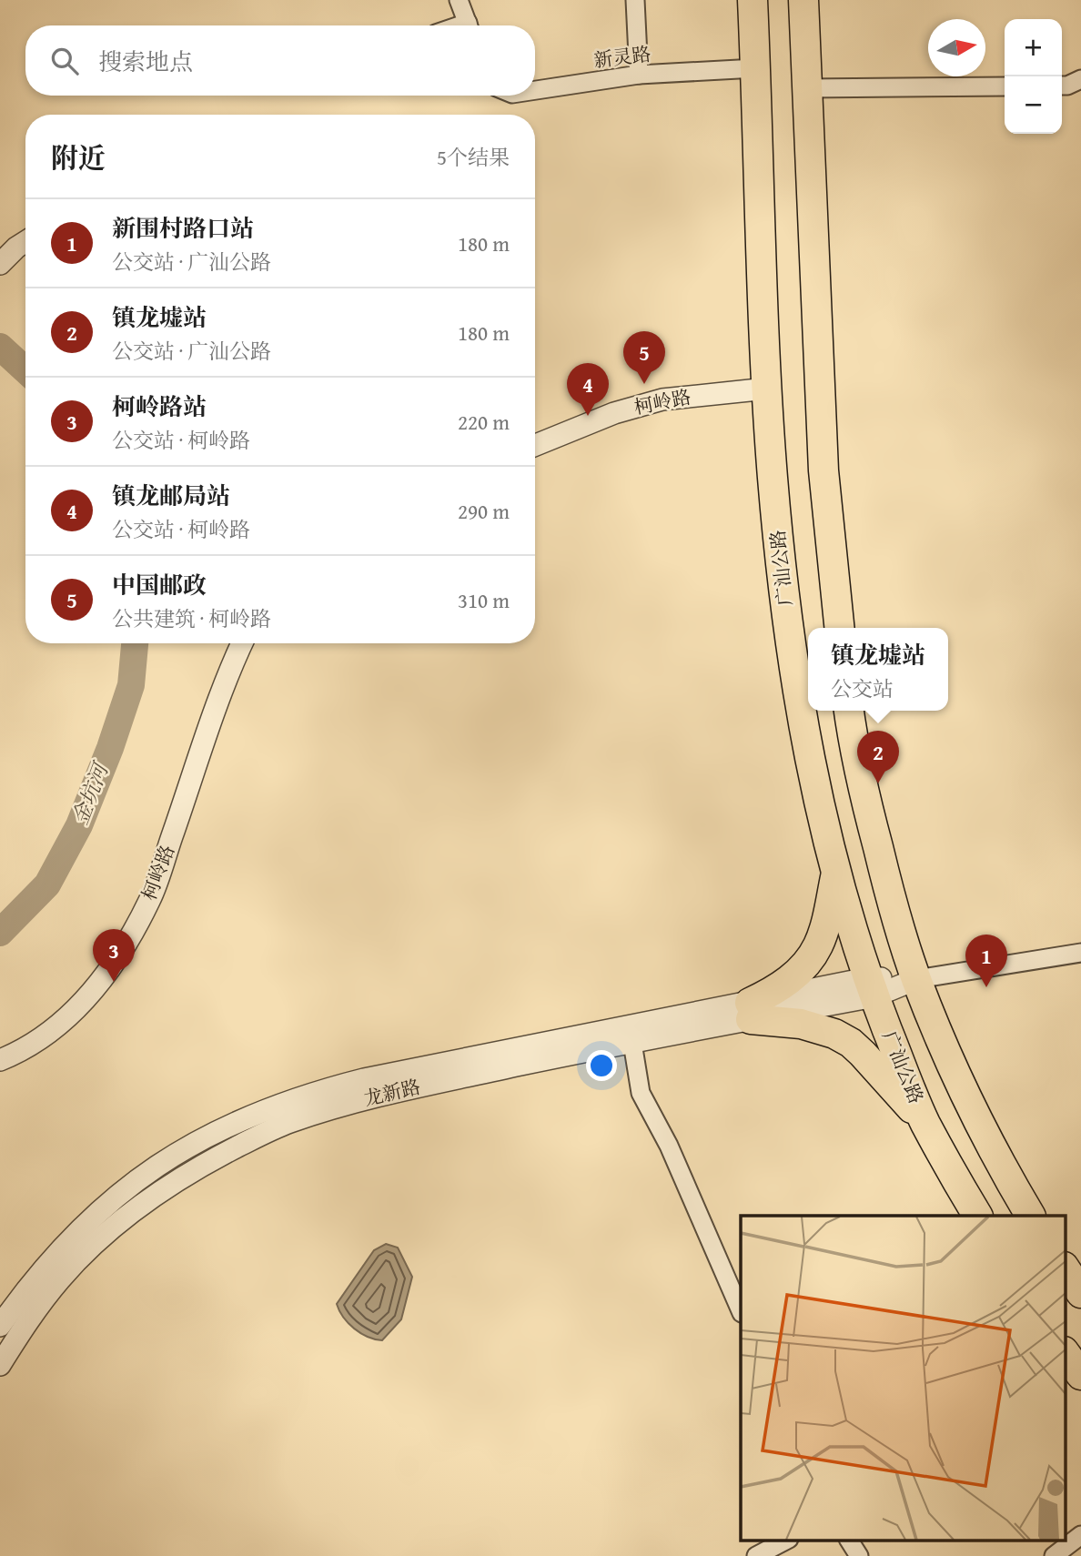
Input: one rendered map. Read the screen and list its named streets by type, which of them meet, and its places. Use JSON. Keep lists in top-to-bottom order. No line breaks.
{"streets":{"highway":["广汕公路"],"street":["新灵路","柯岭路","龙新路"]},"crossings":[["新灵路","广汕公路"],["柯岭路","广汕公路"],["广汕公路","龙新路"]],"water":["金坑河"],"north":"right","page":{"map_buttons":["+","−"],"search":"搜索地点","heading":["附近","5个结果"],"list":[{"mark":"1","name":"新围村路口站","note":"公交站 · 广汕公路","value":"180 m"},{"mark":"2","name":"镇龙墟站","note":"公交站 · 广汕公路","value":"180 m"},{"mark":"3","name":"柯岭路站","note":"公交站 · 柯岭路","value":"220 m"},{"mark":"4","name":"镇龙邮局站","note":"公交站 · 柯岭路","value":"290 m"},{"mark":"5","name":"中国邮政","note":"公共建筑 · 柯岭路","value":"310 m"}],"pins":["5","4","2","3","1"],"popup":["镇龙墟站","公交站"]}}
